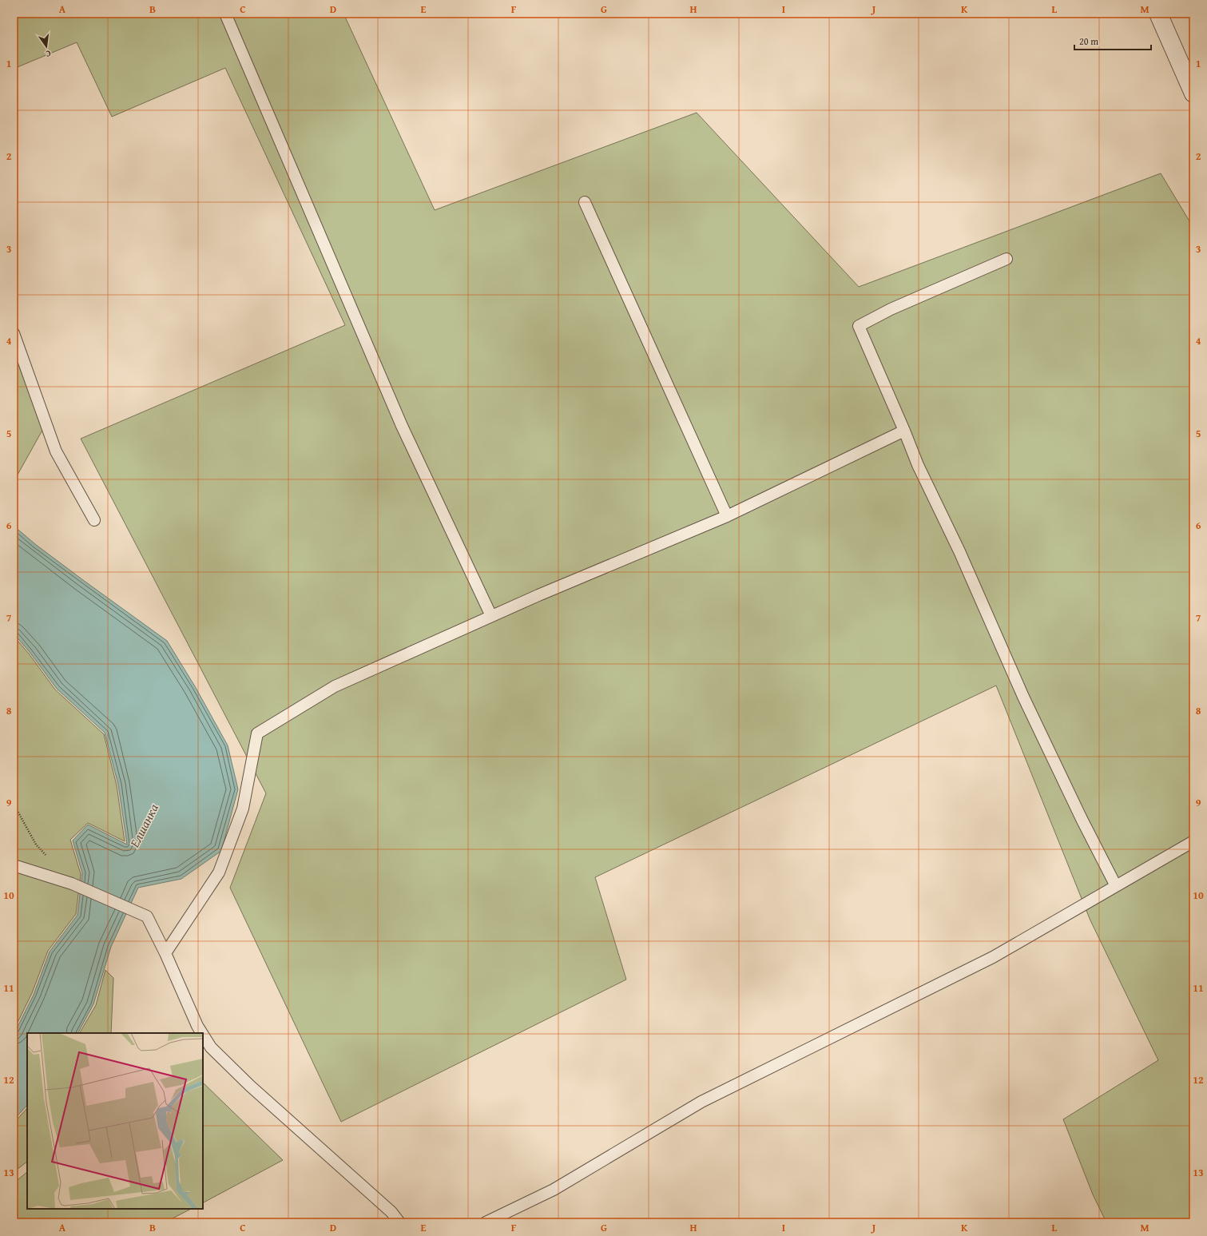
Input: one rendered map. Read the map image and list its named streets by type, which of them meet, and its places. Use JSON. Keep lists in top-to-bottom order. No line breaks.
{"water":["Елшанка"],"scale_bar":"20 m","north":"bottom","grid":{"columns":["A","B","C","D","E","F","G","H","I","J","K","L","M"],"rows":["1","2","3","4","5","6","7","8","9","10","11","12","13"]}}
